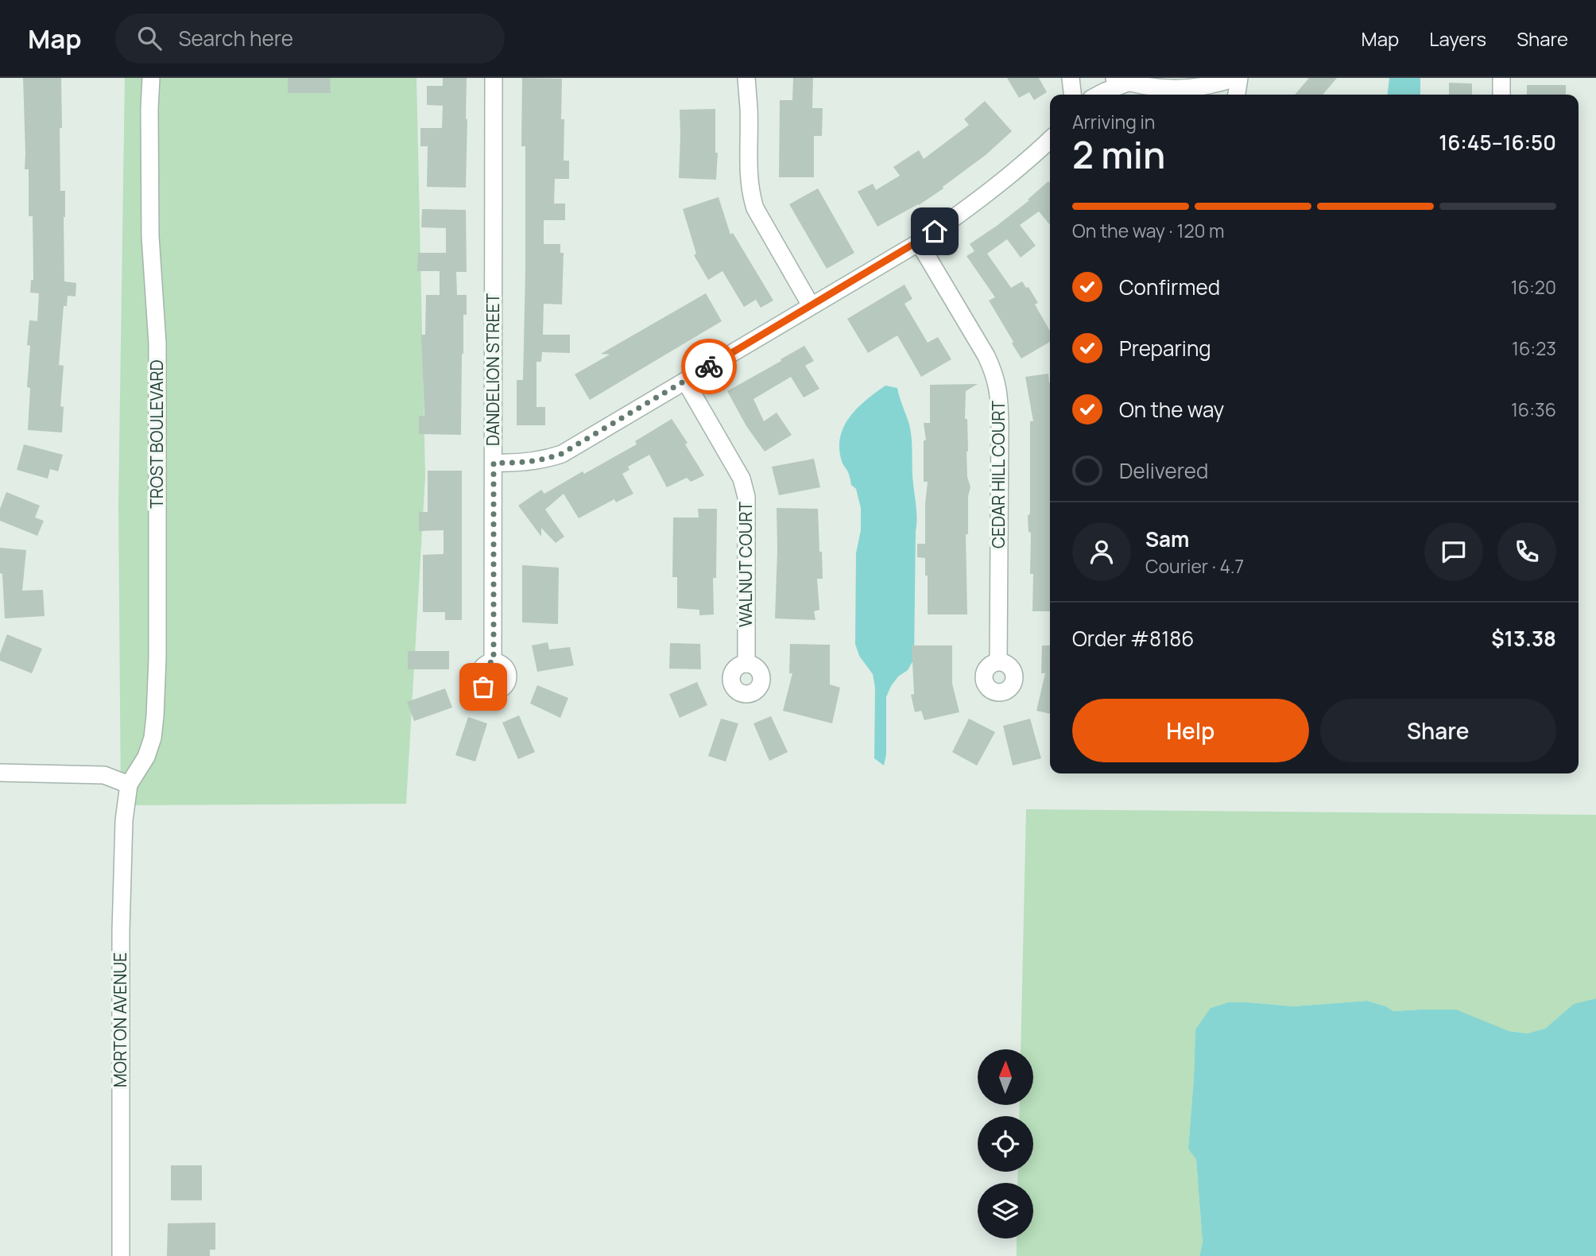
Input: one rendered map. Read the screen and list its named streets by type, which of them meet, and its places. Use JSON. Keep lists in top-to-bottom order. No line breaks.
{"streets":{"street":["DANDELION STREET","TROST BOULEVARD","CEDAR HILL COURT","WALNUT COURT","MORTON AVENUE"]},"crossings":[["TROST BOULEVARD","MORTON AVENUE"]],"north":"top","page":{"header":"Map","search":"Search here","nav":["Map","Layers","Share"],"heading":["2 min","Arriving in","16:45–16:50"],"panel":["Sam","Courier · 4.7","Order #8186","$13.38"],"bar":"On the way · 120 m","list":[["Confirmed","16:20"],["Preparing","16:23"],["On the way","16:36"],"Delivered"],"buttons":["Help","Share"]}}
